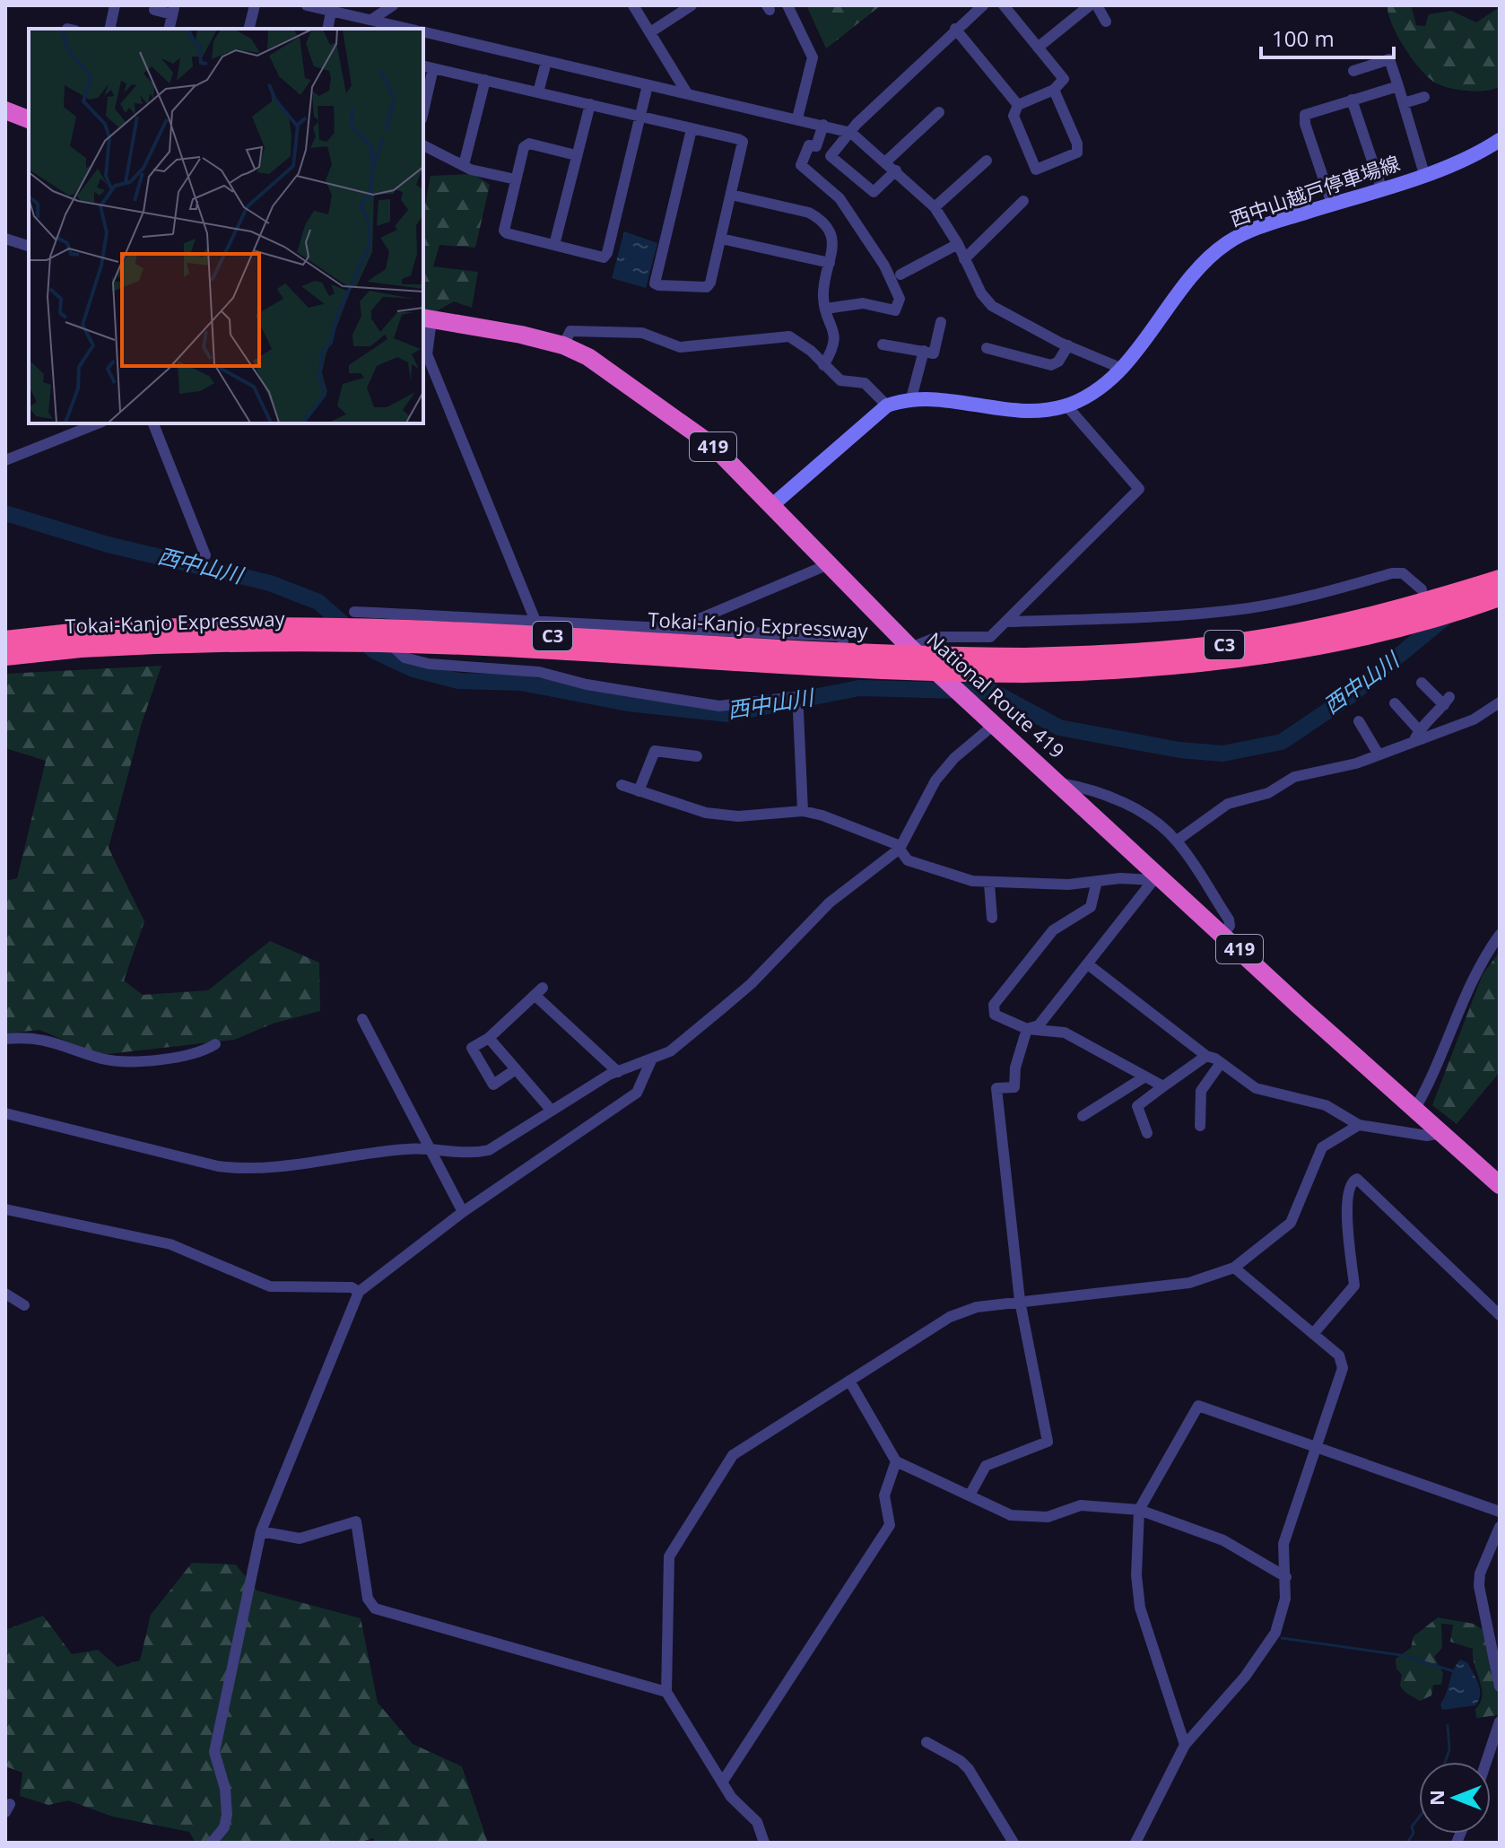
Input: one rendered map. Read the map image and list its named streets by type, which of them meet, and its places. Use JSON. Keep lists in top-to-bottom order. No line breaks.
{"streets":{"highway":["419","Tokai-Kanjo Expressway","C3","National Route 419"],"main road":["西中山越戸停車場線"]},"crossings":[["西中山越戸停車場線","National Route 419"]],"water":["西中山川"],"scale_bar":"100 m","north":"left"}
